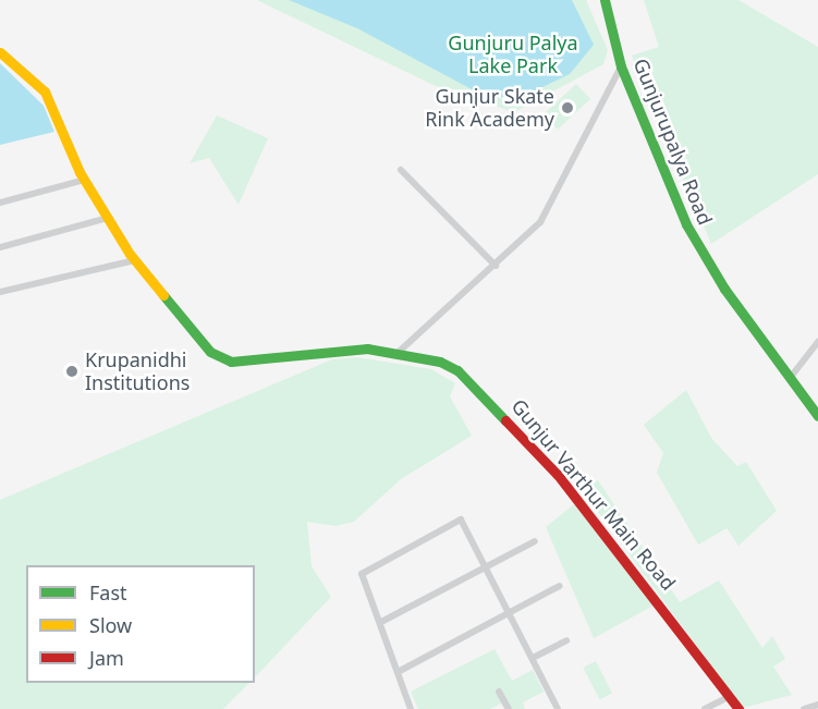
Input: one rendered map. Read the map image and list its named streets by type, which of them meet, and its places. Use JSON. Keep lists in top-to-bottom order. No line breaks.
{"streets":{"main road":["Gunjurupalya Road","Gunjur Varthur Main Road"]},"parks":["Gunjuru Palya Lake Park"],"places":["Gunjur Skate Rink Academy","Krupanidhi Institutions"],"legend":["Fast","Slow","Jam"]}
